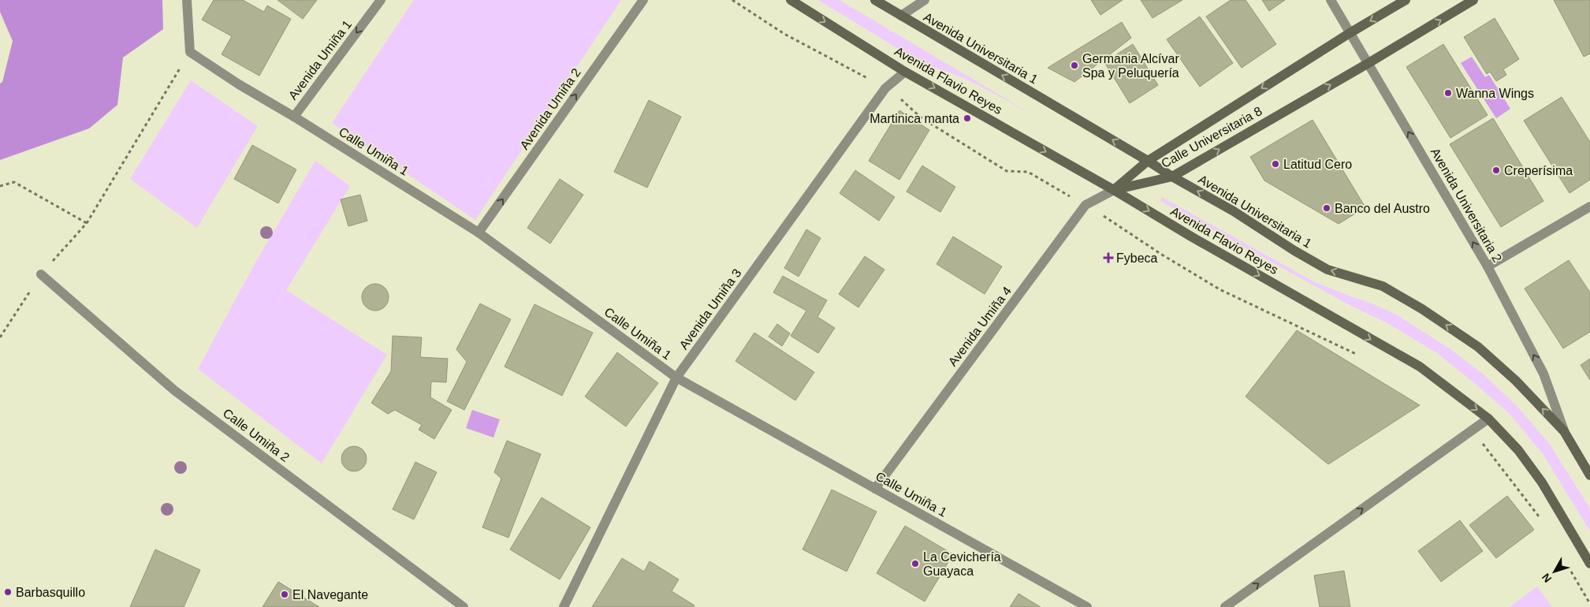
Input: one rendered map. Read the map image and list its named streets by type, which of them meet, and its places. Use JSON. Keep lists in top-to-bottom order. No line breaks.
{"streets":{"main road":["Avenida Universitaria 1","Avenida Flavio Reyes","Calle Universitaria 8"],"street":["Avenida Umiña 1","Avenida Umiña 2","Calle Umiña 1","Avenida Universitaria 2","Avenida Umiña 3","Avenida Umiña 4","Calle Umiña 2"]},"crossings":[["Avenida Universitaria 1","Calle Universitaria 8"],["Avenida Universitaria 1","Avenida Universitaria 2"],["Avenida Umiña 1","Calle Umiña 1"],["Avenida Flavio Reyes","Calle Universitaria 8"],["Avenida Flavio Reyes","Avenida Umiña 3"],["Avenida Flavio Reyes","Avenida Umiña 4"],["Avenida Umiña 2","Calle Umiña 1"],["Calle Universitaria 8","Avenida Universitaria 2"],["Calle Universitaria 8","Avenida Umiña 4"],["Calle Umiña 1","Avenida Umiña 3"],["Calle Umiña 1","Avenida Umiña 4"]],"one_way":["Avenida Universitaria 1","Avenida Umiña 1","Avenida Flavio Reyes","Avenida Umiña 2","Avenida Universitaria 2"],"places":{"other":["Germania Alcívar Spa y Peluquería","Wanna Wings","Martinica manta","Latitud Cero","Creperísima","Banco del Austro","La Cevichería Guayaca","Barbasquillo","El Navegante"],"health":["Fybeca"]},"north":"bottom left"}
